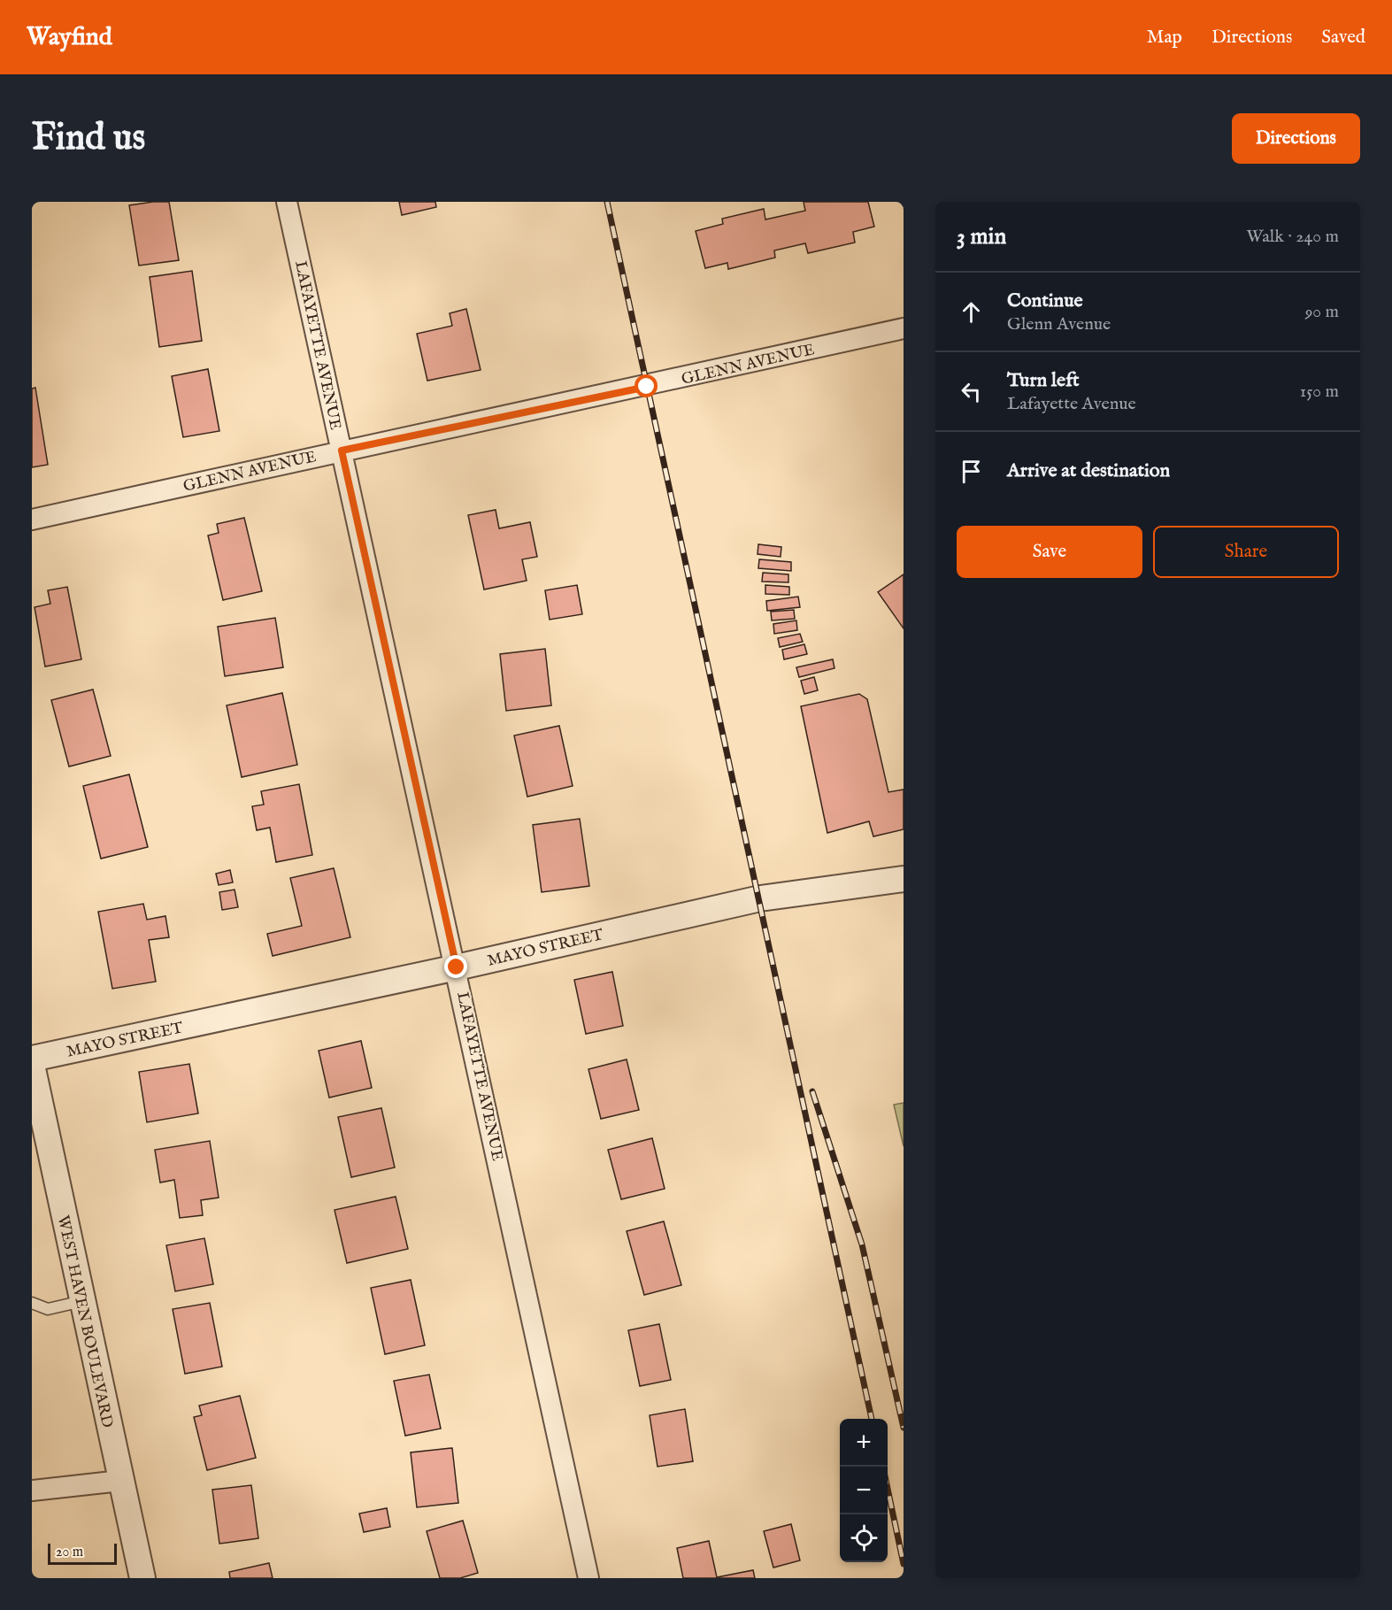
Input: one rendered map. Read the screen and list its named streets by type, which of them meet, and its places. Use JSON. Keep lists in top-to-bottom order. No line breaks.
{"streets":{"street":["LAFAYETTE AVENUE","GLENN AVENUE","MAYO STREET","WEST HAVEN BOULEVARD"]},"crossings":[["LAFAYETTE AVENUE","GLENN AVENUE"],["LAFAYETTE AVENUE","MAYO STREET"]],"scale_bar":"20 m","page":{"header":"Wayfind","nav":["Map","Directions","Saved"],"buttons":["Directions",["Save","Share"]],"title":"Find us","heading":["3 min","Walk · 240 m"],"list":[["Continue","Glenn Avenue","90 m"],["Turn left","Lafayette Avenue","150 m"],"Arrive at destination"],"map_buttons":["+","−"],"scale":"20 m"}}
